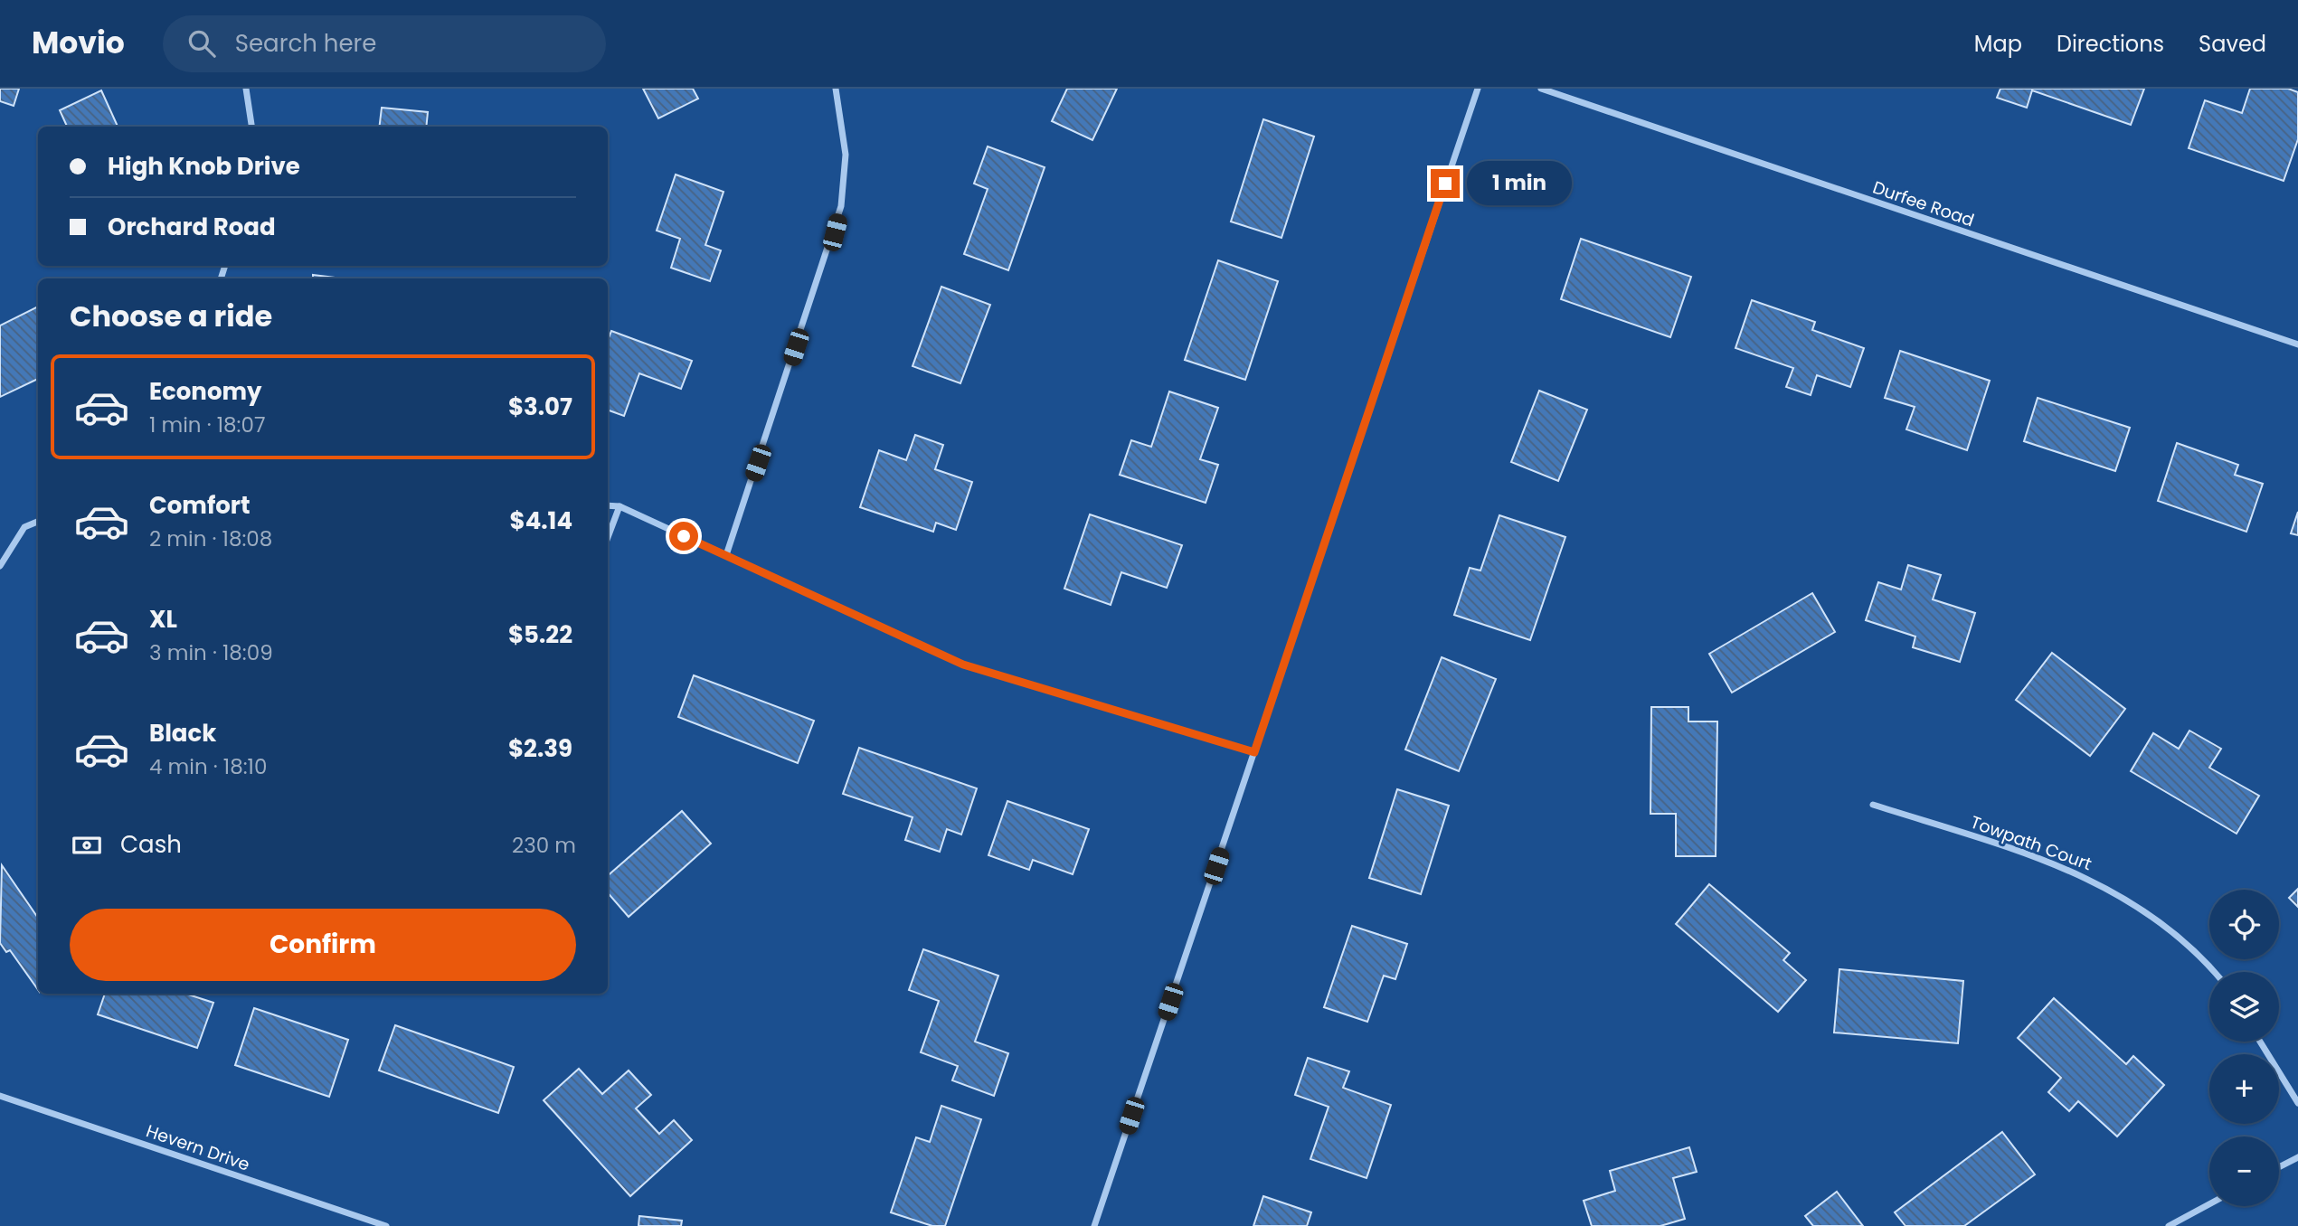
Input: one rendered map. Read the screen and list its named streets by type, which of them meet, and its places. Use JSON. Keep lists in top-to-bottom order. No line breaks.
{"streets":{"street":["Durfee Road","Towpath Court","Hevern Drive"]},"page":{"header":"Movio","search":"Search here","nav":["Map","Directions","Saved"],"banner":["High Knob Drive","Orchard Road"],"bubble":"1 min","heading":"Choose a ride","list":[{"name":"Economy","note":"1 min · 18:07","value":"$3.07"},{"name":"Comfort","note":"2 min · 18:08","value":"$4.14"},{"name":"XL","note":"3 min · 18:09","value":"$5.22"},{"name":"Black","note":"4 min · 18:10","value":"$2.39"}],"pay":["Cash","230 m"],"map_buttons":["+","−"],"buttons":"Confirm"}}
